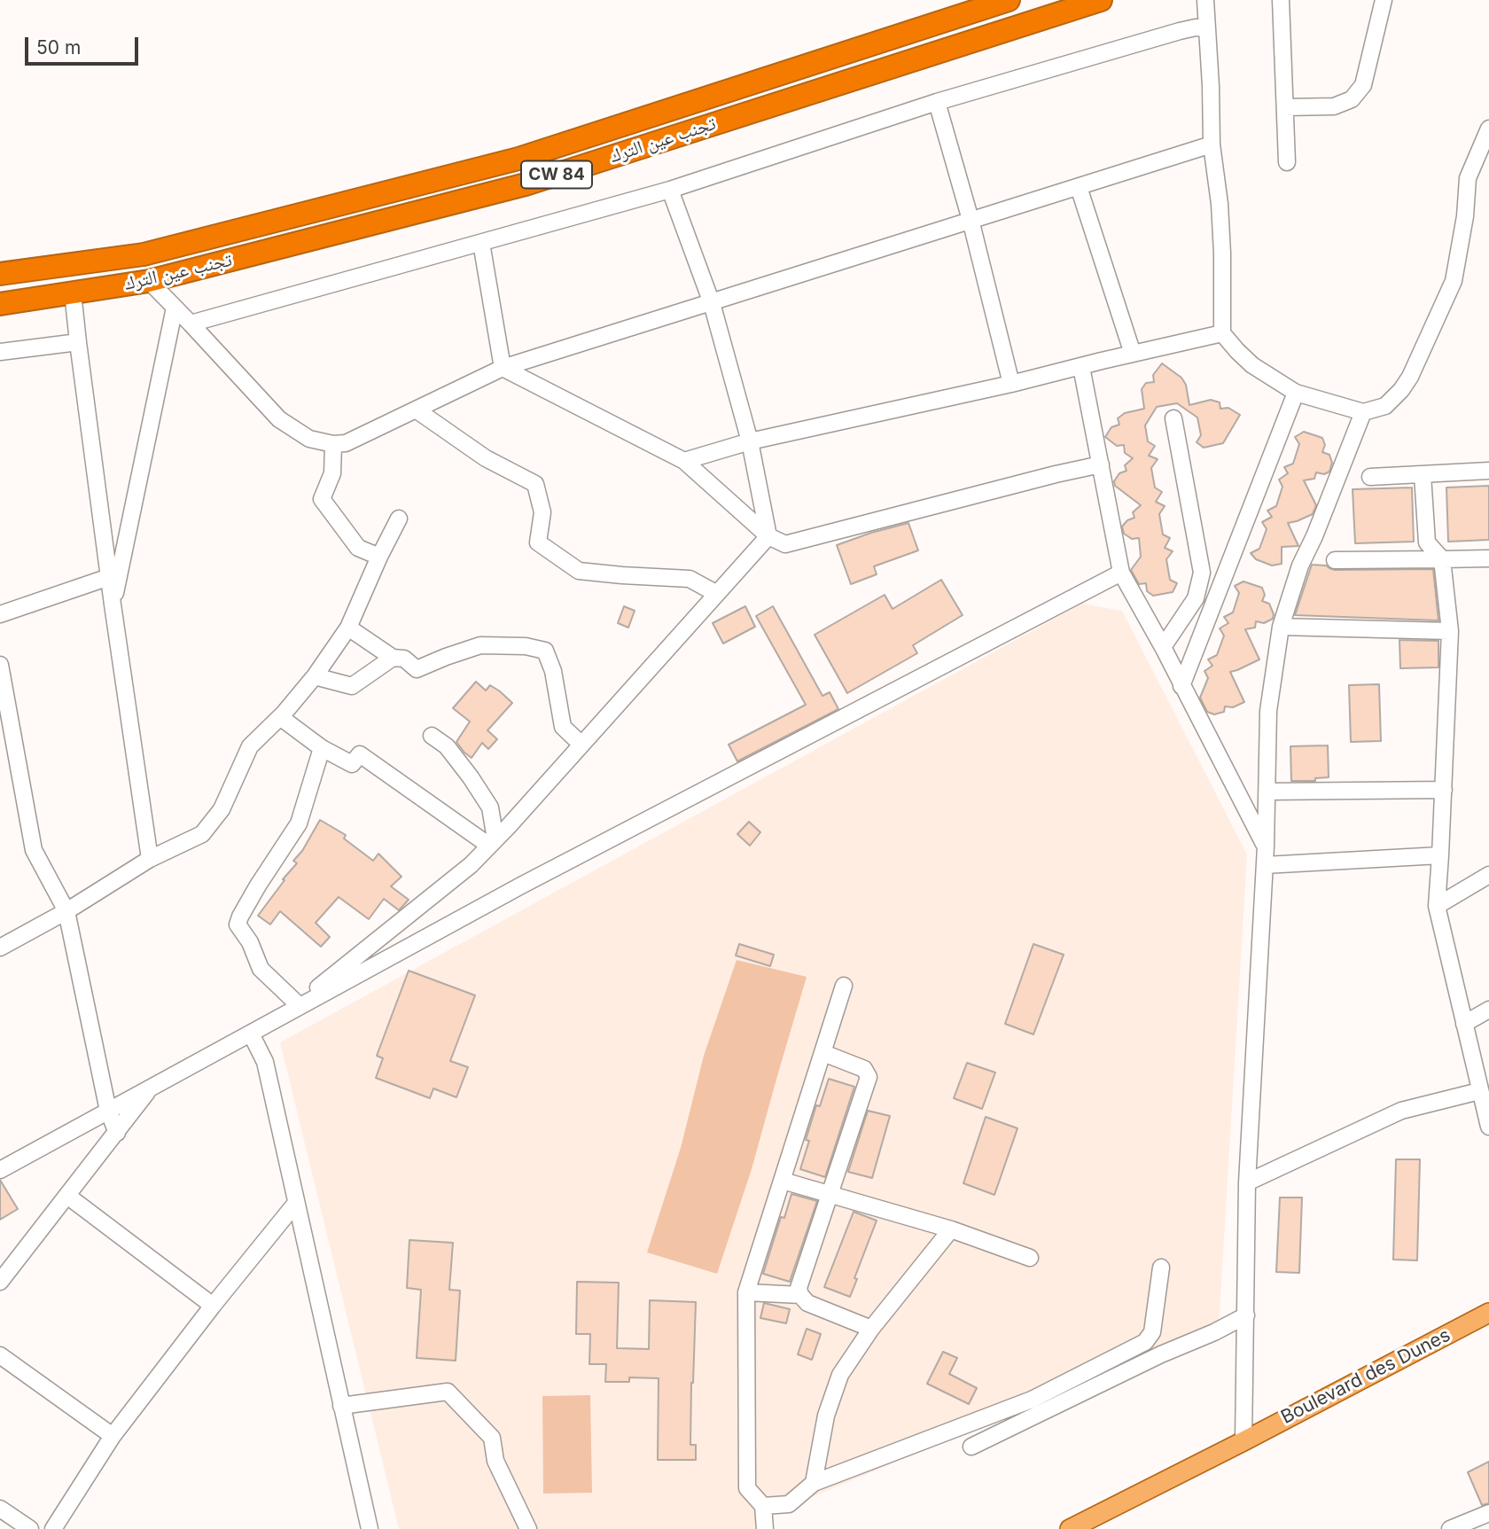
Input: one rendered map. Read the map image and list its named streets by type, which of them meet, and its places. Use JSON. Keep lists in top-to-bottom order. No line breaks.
{"streets":{"highway":["تجنب عين الترك","CW 84"],"main road":["Boulevard des Dunes"]},"scale_bar":"50 m"}
